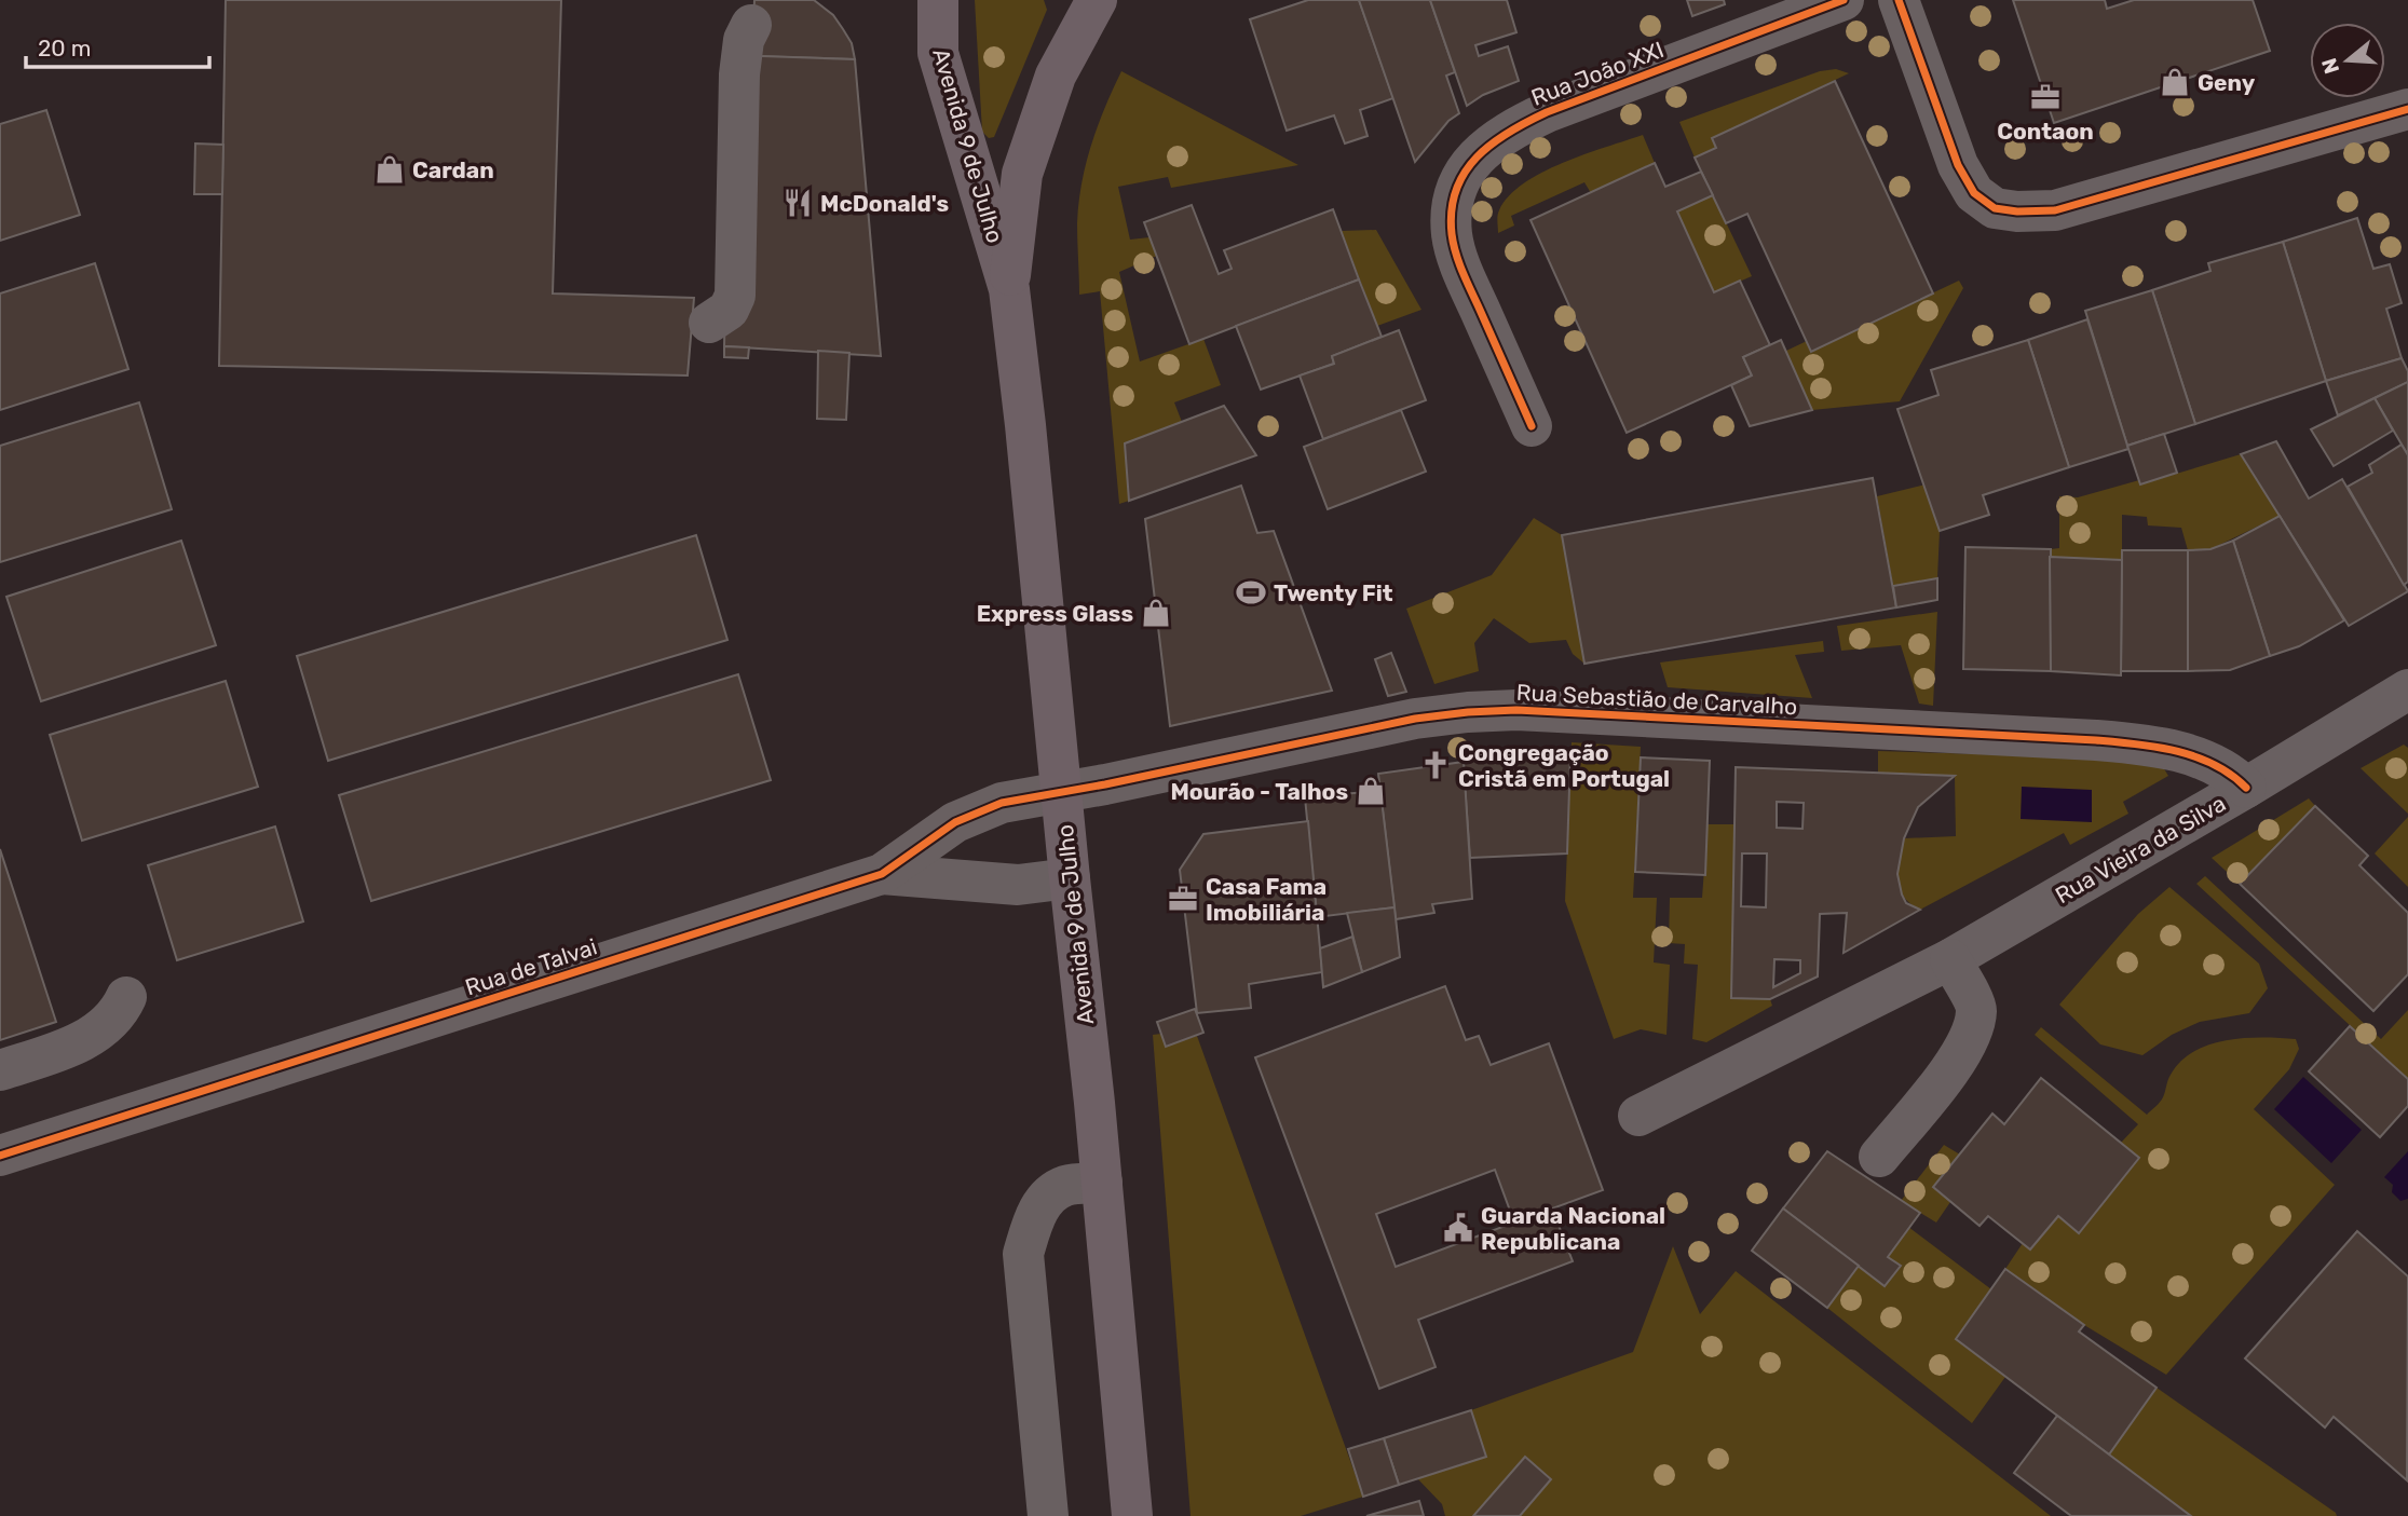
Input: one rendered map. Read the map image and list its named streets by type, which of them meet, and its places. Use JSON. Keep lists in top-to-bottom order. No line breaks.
{"streets":{"main road":["Avenida 9 de Julho"],"street":["Rua João XXI","Rua Sebastião de Carvalho","Rua Vieira da Silva","Rua de Talvai"]},"crossings":[["Avenida 9 de Julho","Rua Sebastião de Carvalho"],["Avenida 9 de Julho","Rua de Talvai"],["Rua Sebastião de Carvalho","Rua Vieira da Silva"],["Rua Sebastião de Carvalho","Rua de Talvai"]],"places":{"shop":["Geny","Cardan","Express Glass","Mourão - Talhos"],"office":["Contaon","Casa Fama Imobiliária"],"restaurant":["McDonald's"],"sports":["Twenty Fit"],"church":["Congregação Cristã em Portugal"],"public building":["Guarda Nacional Republicana"]},"scale_bar":"20 m","north":"left"}
